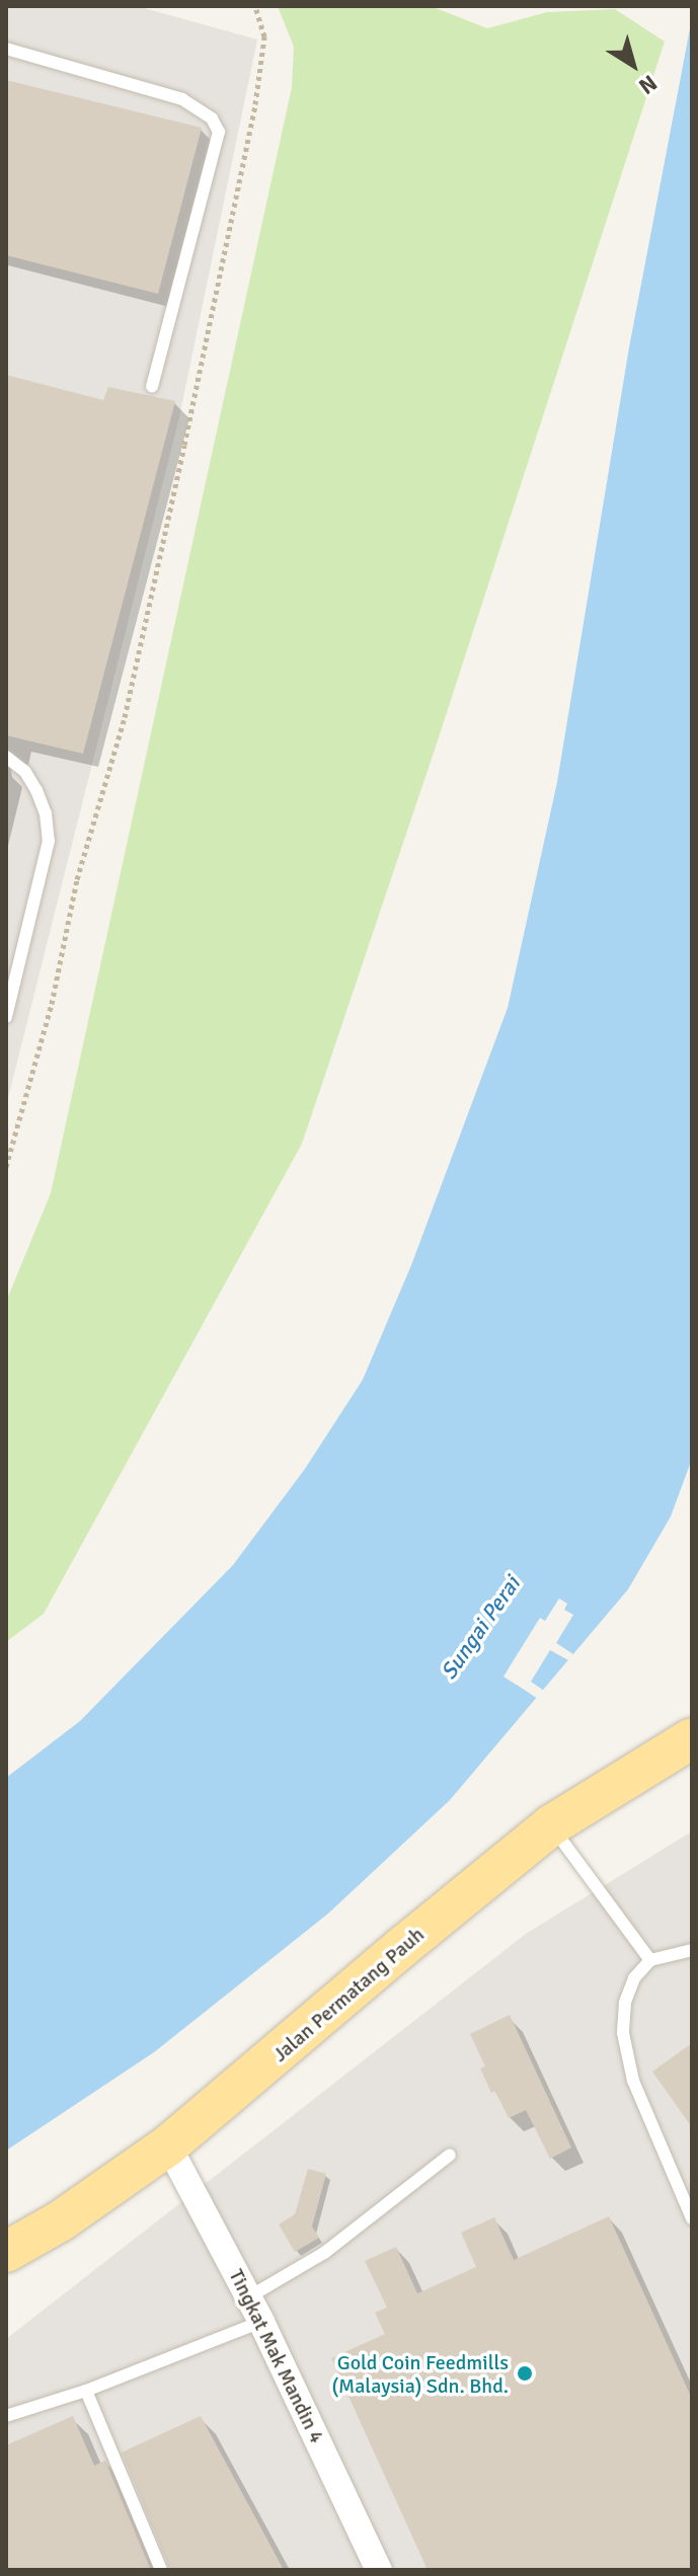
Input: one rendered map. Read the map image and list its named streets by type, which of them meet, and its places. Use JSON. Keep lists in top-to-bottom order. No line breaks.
{"streets":{"main road":["Jalan Permatang Pauh"],"street":["Tingkat Mak Mandin 4"]},"crossings":[["Jalan Permatang Pauh","Tingkat Mak Mandin 4"]],"water":["Sungai Perai"],"places":["Gold Coin Feedmills (Malaysia) Sdn. Bhd."],"north":"bottom right"}
